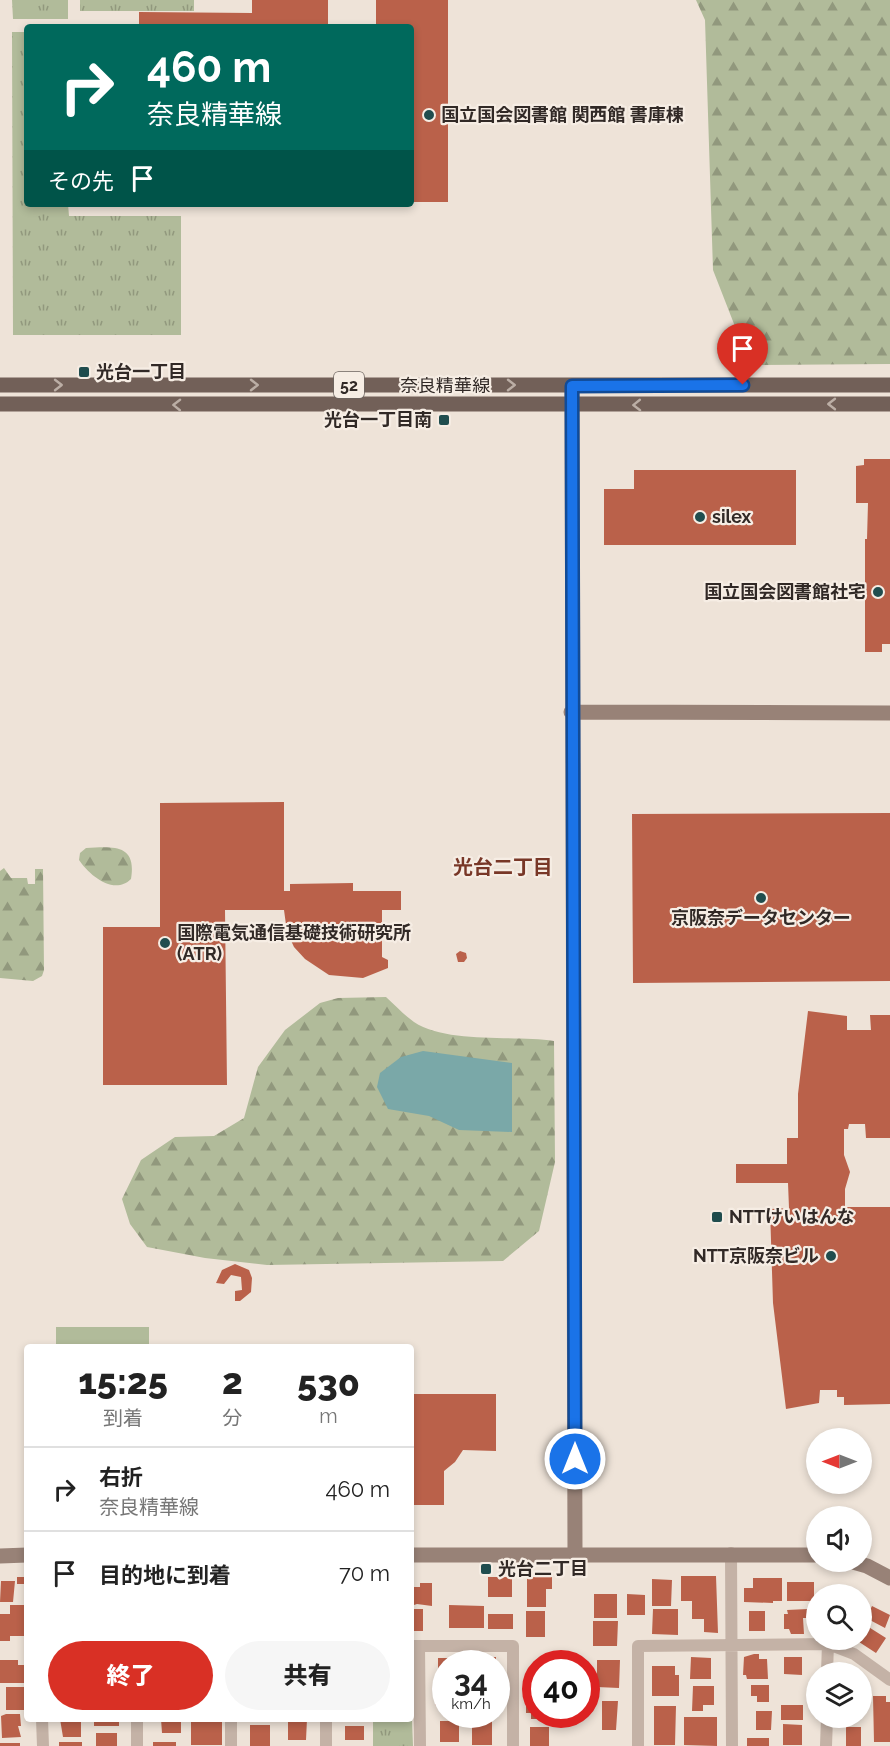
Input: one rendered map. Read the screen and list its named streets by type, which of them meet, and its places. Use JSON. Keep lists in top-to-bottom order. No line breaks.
{"streets":{"main road":["52","奈良精華線"]},"districts":["光台二丁目"],"places":{"other":["国立国会図書館 関西館 書庫棟","silex","国立国会図書館社宅","京阪奈データセンター","国際電気通信基礎技術研究所 (ATR)","NTT京阪奈ビル"],"transit":["光台一丁目","光台一丁目南","NTTけいはんな","光台二丁目"]},"north":"left","page":{"turn":["460 m","奈良精華線"],"then":"その先","eta":["15:25","到着","2","分","530","m"],"list":[{"name":"右折","note":"奈良精華線","value":"460 m"},{"name":"目的地に到着","value":"70 m"}],"buttons":["終了","共有"],"speed":"34 km/h","limit":"40"}}
